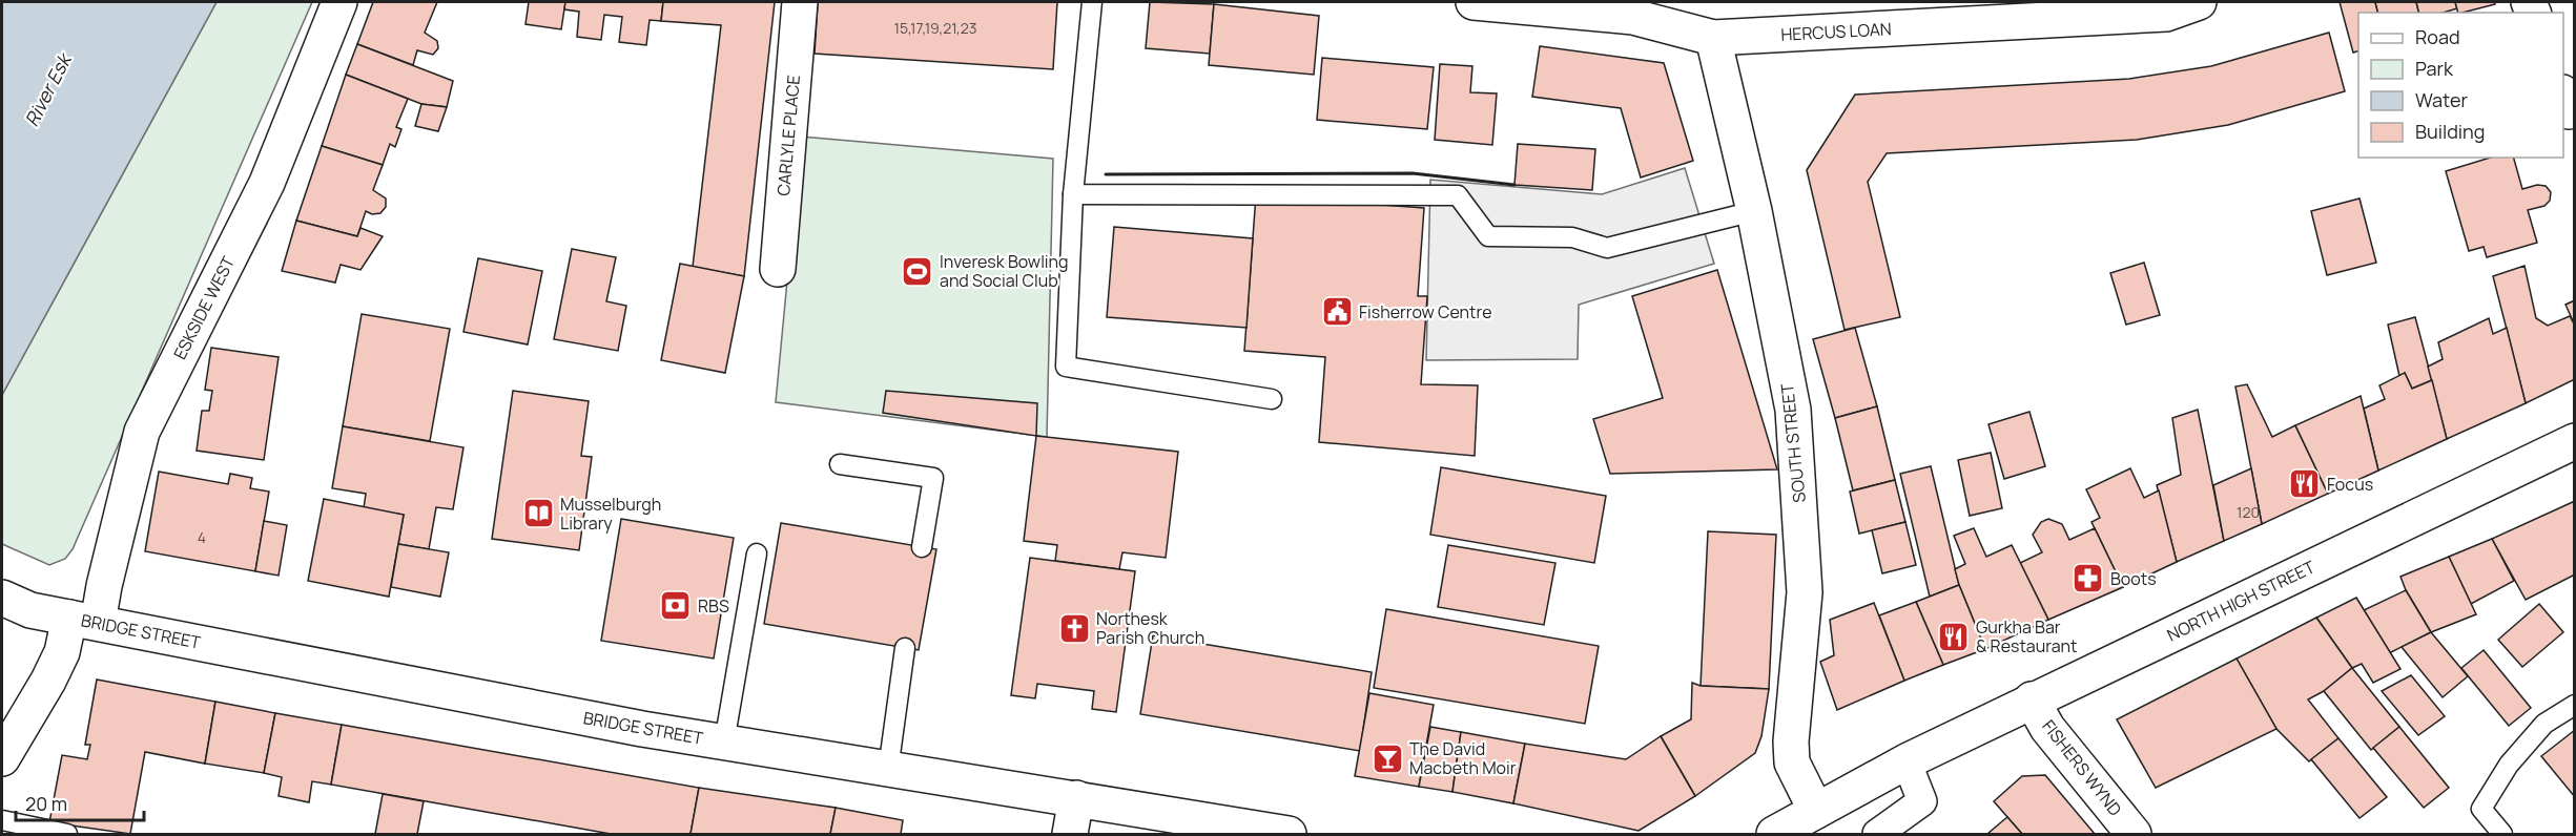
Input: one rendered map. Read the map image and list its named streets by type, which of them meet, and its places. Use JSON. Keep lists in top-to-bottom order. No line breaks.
{"streets":{"street":["HERCUS LOAN","CARLYLE PLACE","ESKSIDE WEST","SOUTH STREET","NORTH HIGH STREET","BRIDGE STREET","FISHERS WYND"]},"crossings":[["HERCUS LOAN","SOUTH STREET"],["ESKSIDE WEST","BRIDGE STREET"],["SOUTH STREET","NORTH HIGH STREET"],["NORTH HIGH STREET","FISHERS WYND"]],"water":["River Esk"],"places":{"sports":["Inveresk Bowling and Social Club"],"public building":["Fisherrow Centre"],"restaurant":["Focus","Gurkha Bar & Restaurant"],"library":["Musselburgh Library"],"pharmacy":["Boots"],"bank":["RBS"],"church":["Northesk Parish Church"],"bar":["The David Macbeth Moir"]},"house_numbers":["15,17,19,21,23","120","4"],"legend":["Road","Park","Water","Building"],"scale_bar":"20 m"}
